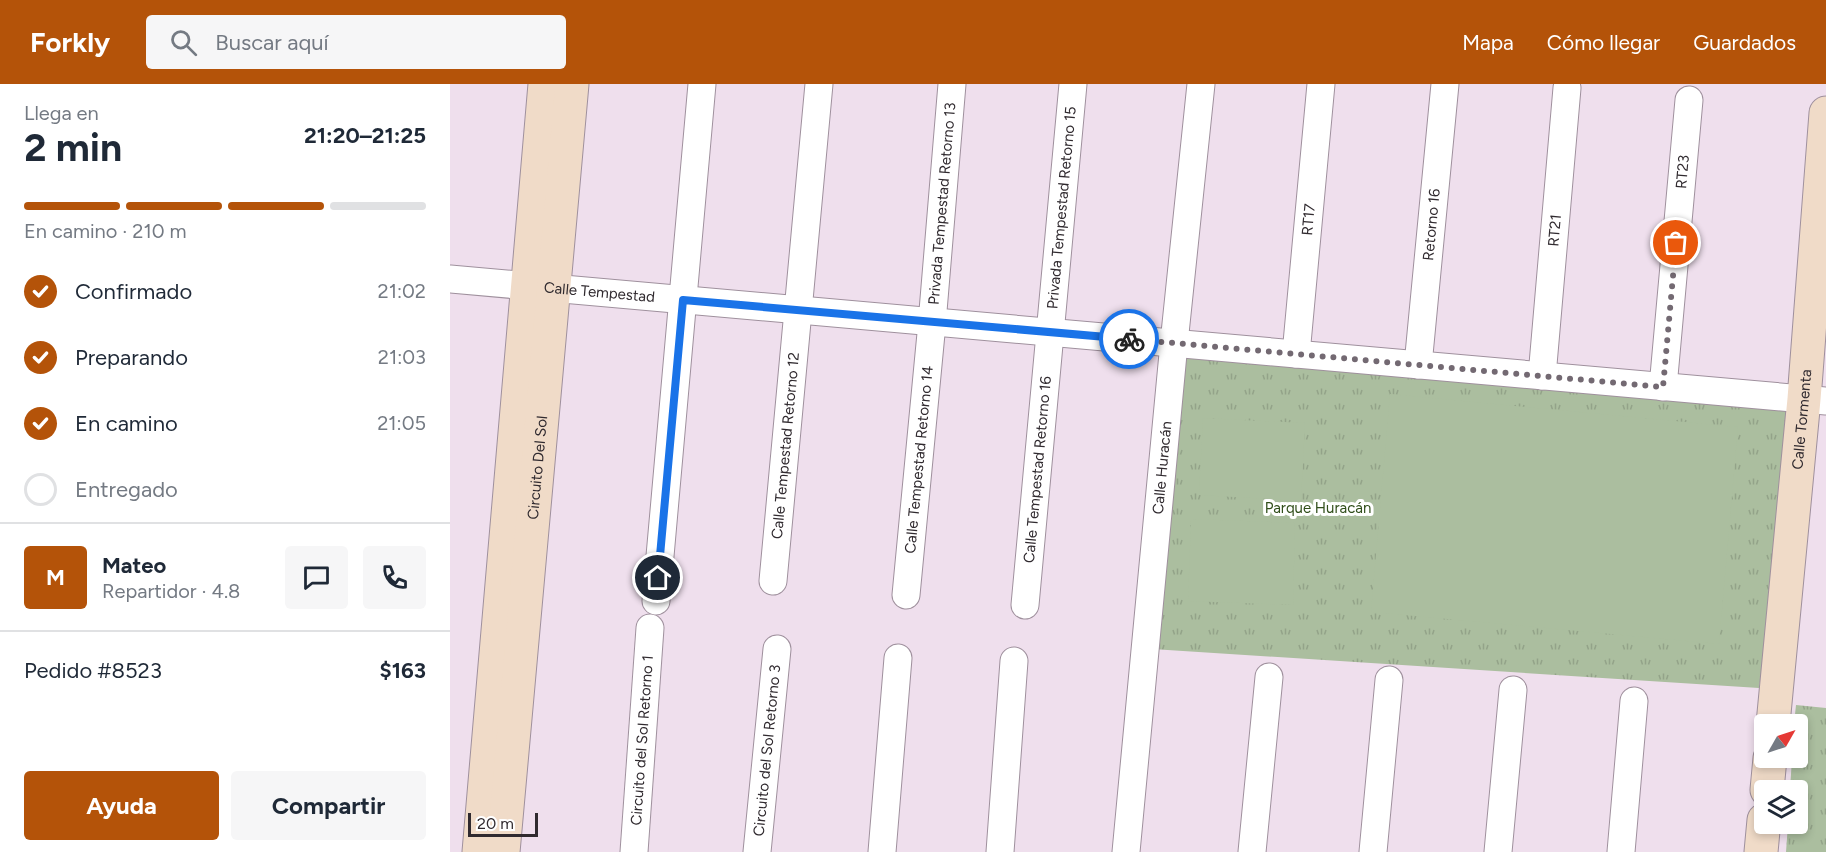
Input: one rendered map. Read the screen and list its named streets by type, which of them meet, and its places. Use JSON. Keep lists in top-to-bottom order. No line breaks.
{"streets":{"street":["RT23","Privada Tempestad Retorno 13","Privada Tempestad Retorno 15","RT17","Retorno 16","RT21","Calle Tempestad","Calle Tormenta","Calle Tempestad Retorno 12","Calle Tempestad Retorno 14","Circuito Del Sol","Calle Huracán","Calle Tempestad Retorno 16","Circuito del Sol Retorno 1","Circuito del Sol Retorno 3"]},"crossings":[["RT23","Calle Tempestad"],["Privada Tempestad Retorno 13","Calle Tempestad"],["Privada Tempestad Retorno 13","Calle Tempestad Retorno 14"],["Privada Tempestad Retorno 15","Calle Tempestad"],["Privada Tempestad Retorno 15","Calle Tempestad Retorno 16"],["RT17","Calle Tempestad"],["Retorno 16","Calle Tempestad"],["RT21","Calle Tempestad"],["Calle Tempestad","Calle Tormenta"],["Calle Tempestad","Calle Tempestad Retorno 12"],["Calle Tempestad","Calle Tempestad Retorno 14"],["Calle Tempestad","Circuito Del Sol"],["Calle Tempestad","Calle Huracán"],["Calle Tempestad","Calle Tempestad Retorno 16"]],"parks":["Parque Huracán"],"scale_bar":"20 m","north":"top right","page":{"header":"Forkly","search":"Buscar aquí","nav":["Mapa","Cómo llegar","Guardados"],"heading":["2 min","Llega en","21:20–21:25"],"panel":["Mateo","Repartidor · 4.8","Pedido #8523","$163"],"bar":"En camino · 210 m","list":[["Confirmado","21:02"],["Preparando","21:03"],["En camino","21:05"],"Entregado"],"round":"M","buttons":["Ayuda","Compartir"],"scale":"20 m"}}
